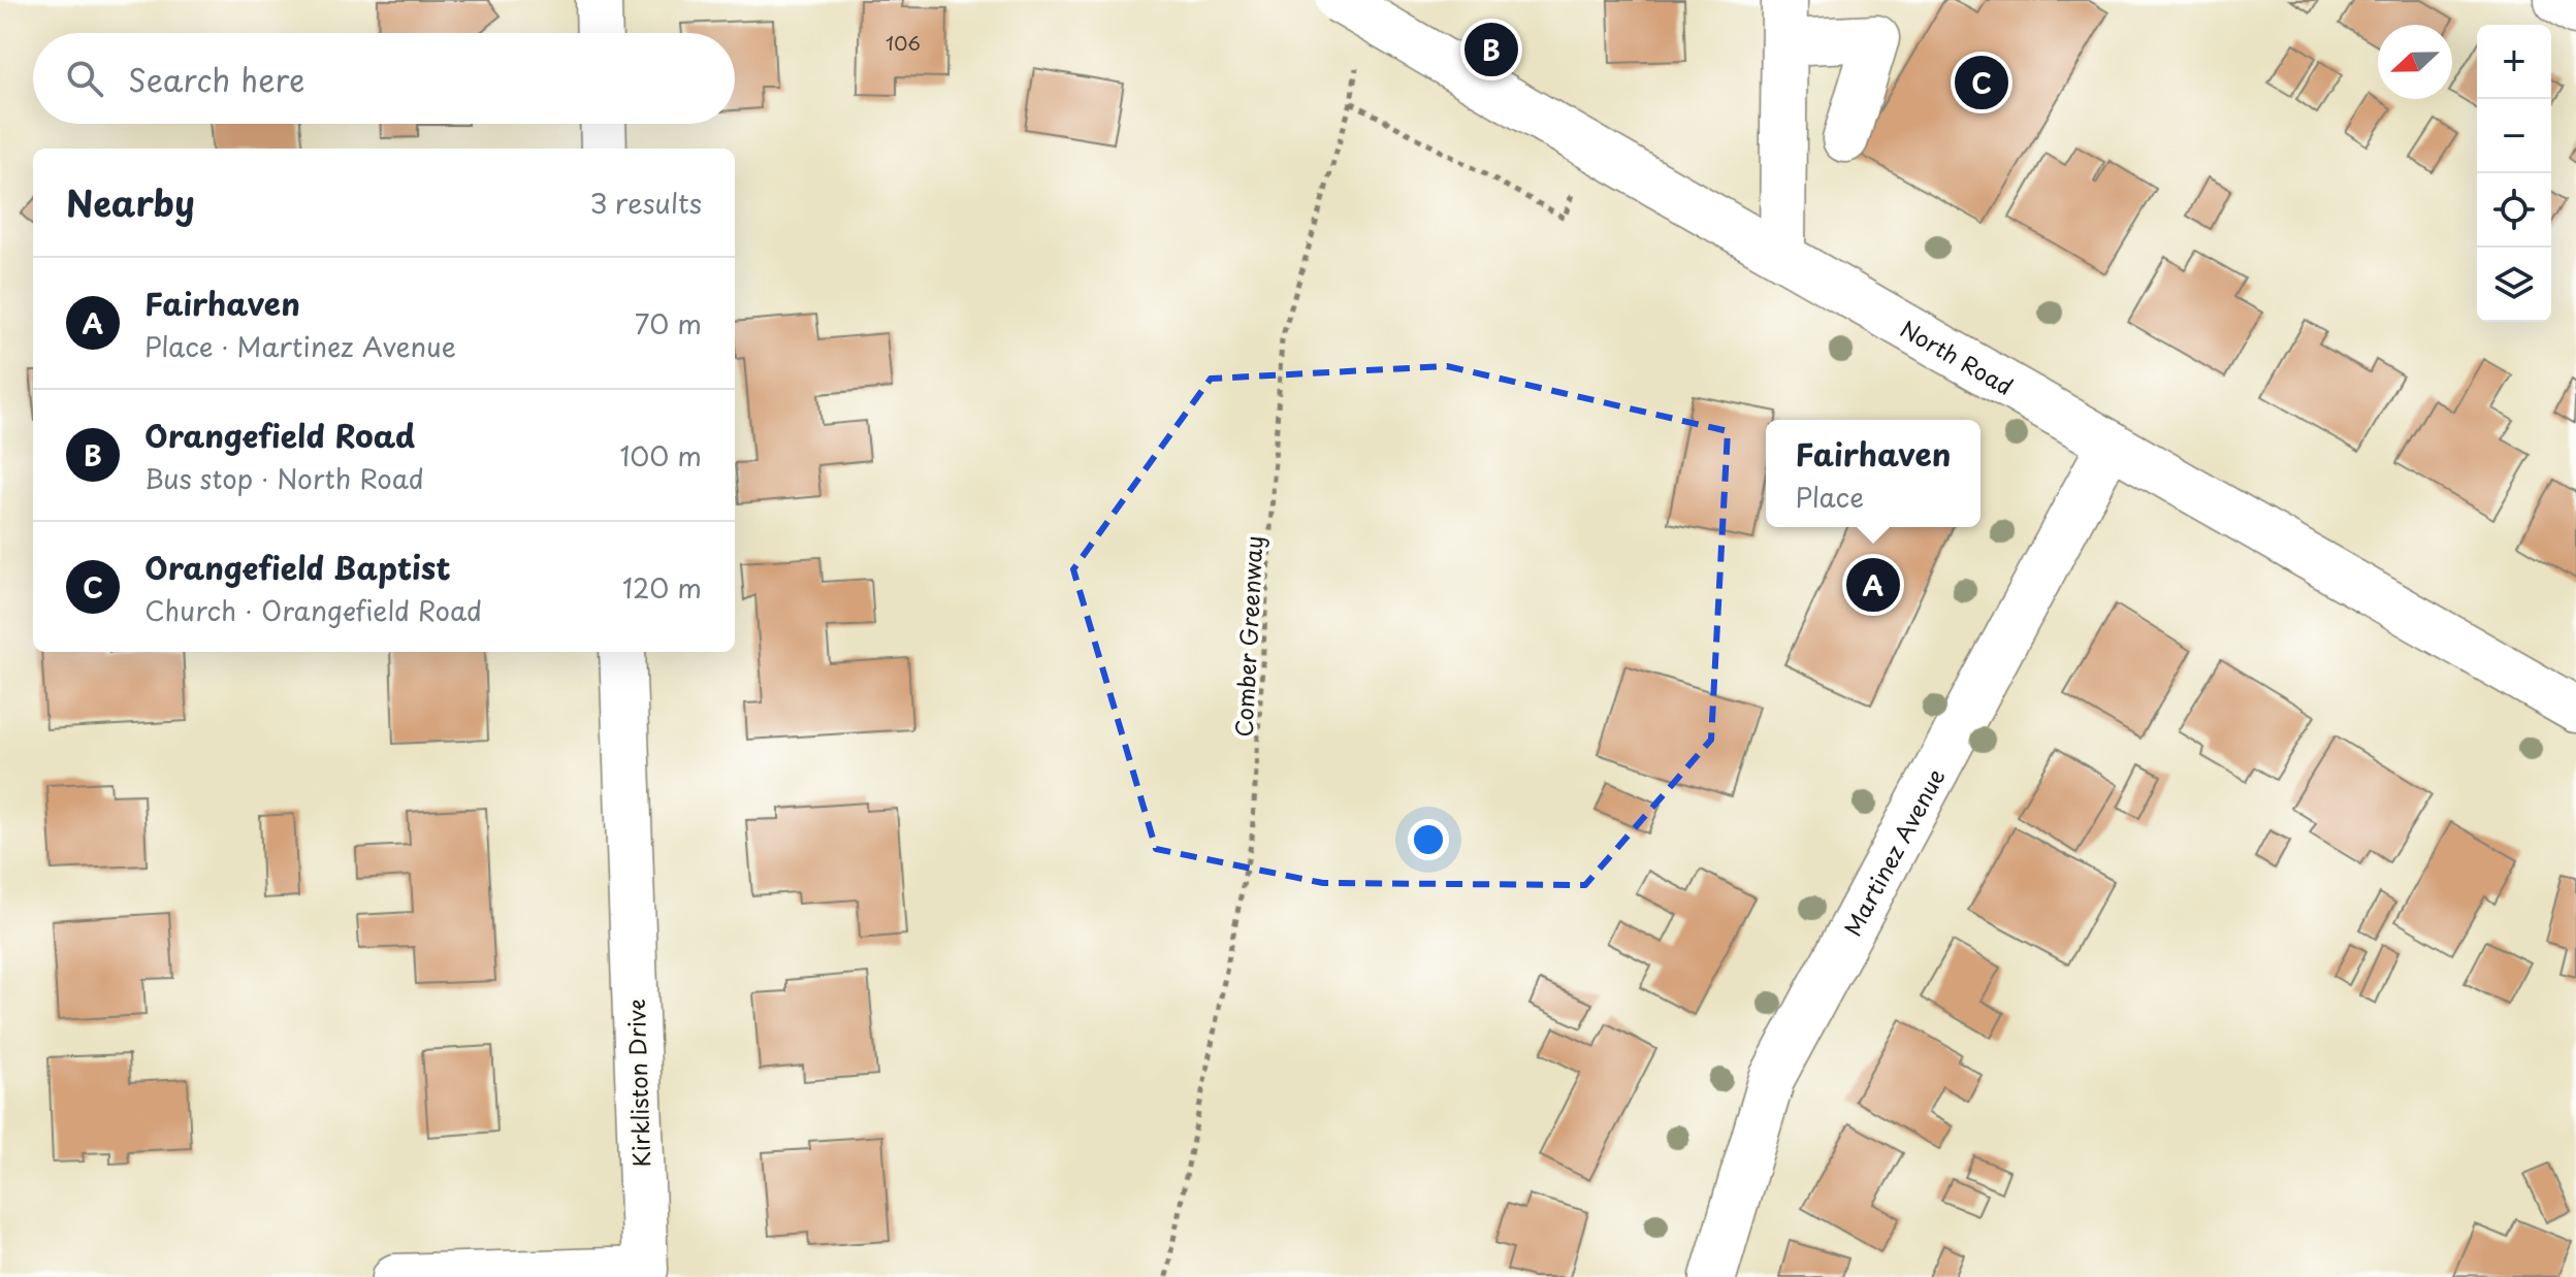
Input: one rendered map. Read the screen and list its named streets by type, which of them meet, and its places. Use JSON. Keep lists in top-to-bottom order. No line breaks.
{"streets":{"street":["North Road","Martinez Avenue","Kirkliston Drive"],"path":["Comber Greenway"]},"crossings":[["North Road","Martinez Avenue"]],"house_numbers":["106"],"north":"left","page":{"pins":["B","C","A"],"map_buttons":["+","−"],"search":"Search here","heading":["Nearby","3 results"],"list":[{"mark":"A","name":"Fairhaven","note":"Place · Martinez Avenue","value":"70 m"},{"mark":"B","name":"Orangefield Road","note":"Bus stop · North Road","value":"100 m"},{"mark":"C","name":"Orangefield Baptist","note":"Church · Orangefield Road","value":"120 m"}],"popup":["Fairhaven","Place"]}}
